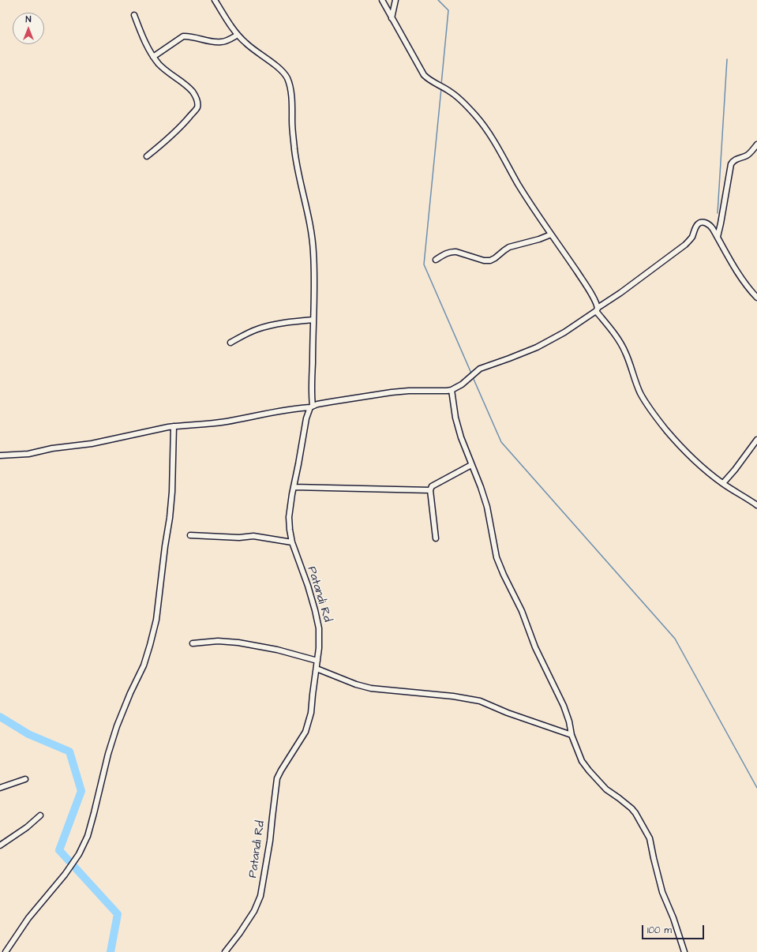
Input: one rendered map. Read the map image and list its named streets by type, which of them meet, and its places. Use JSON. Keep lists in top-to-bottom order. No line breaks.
{"streets":{"street":["Patandi Rd"]},"scale_bar":"100 m","north":"top"}
